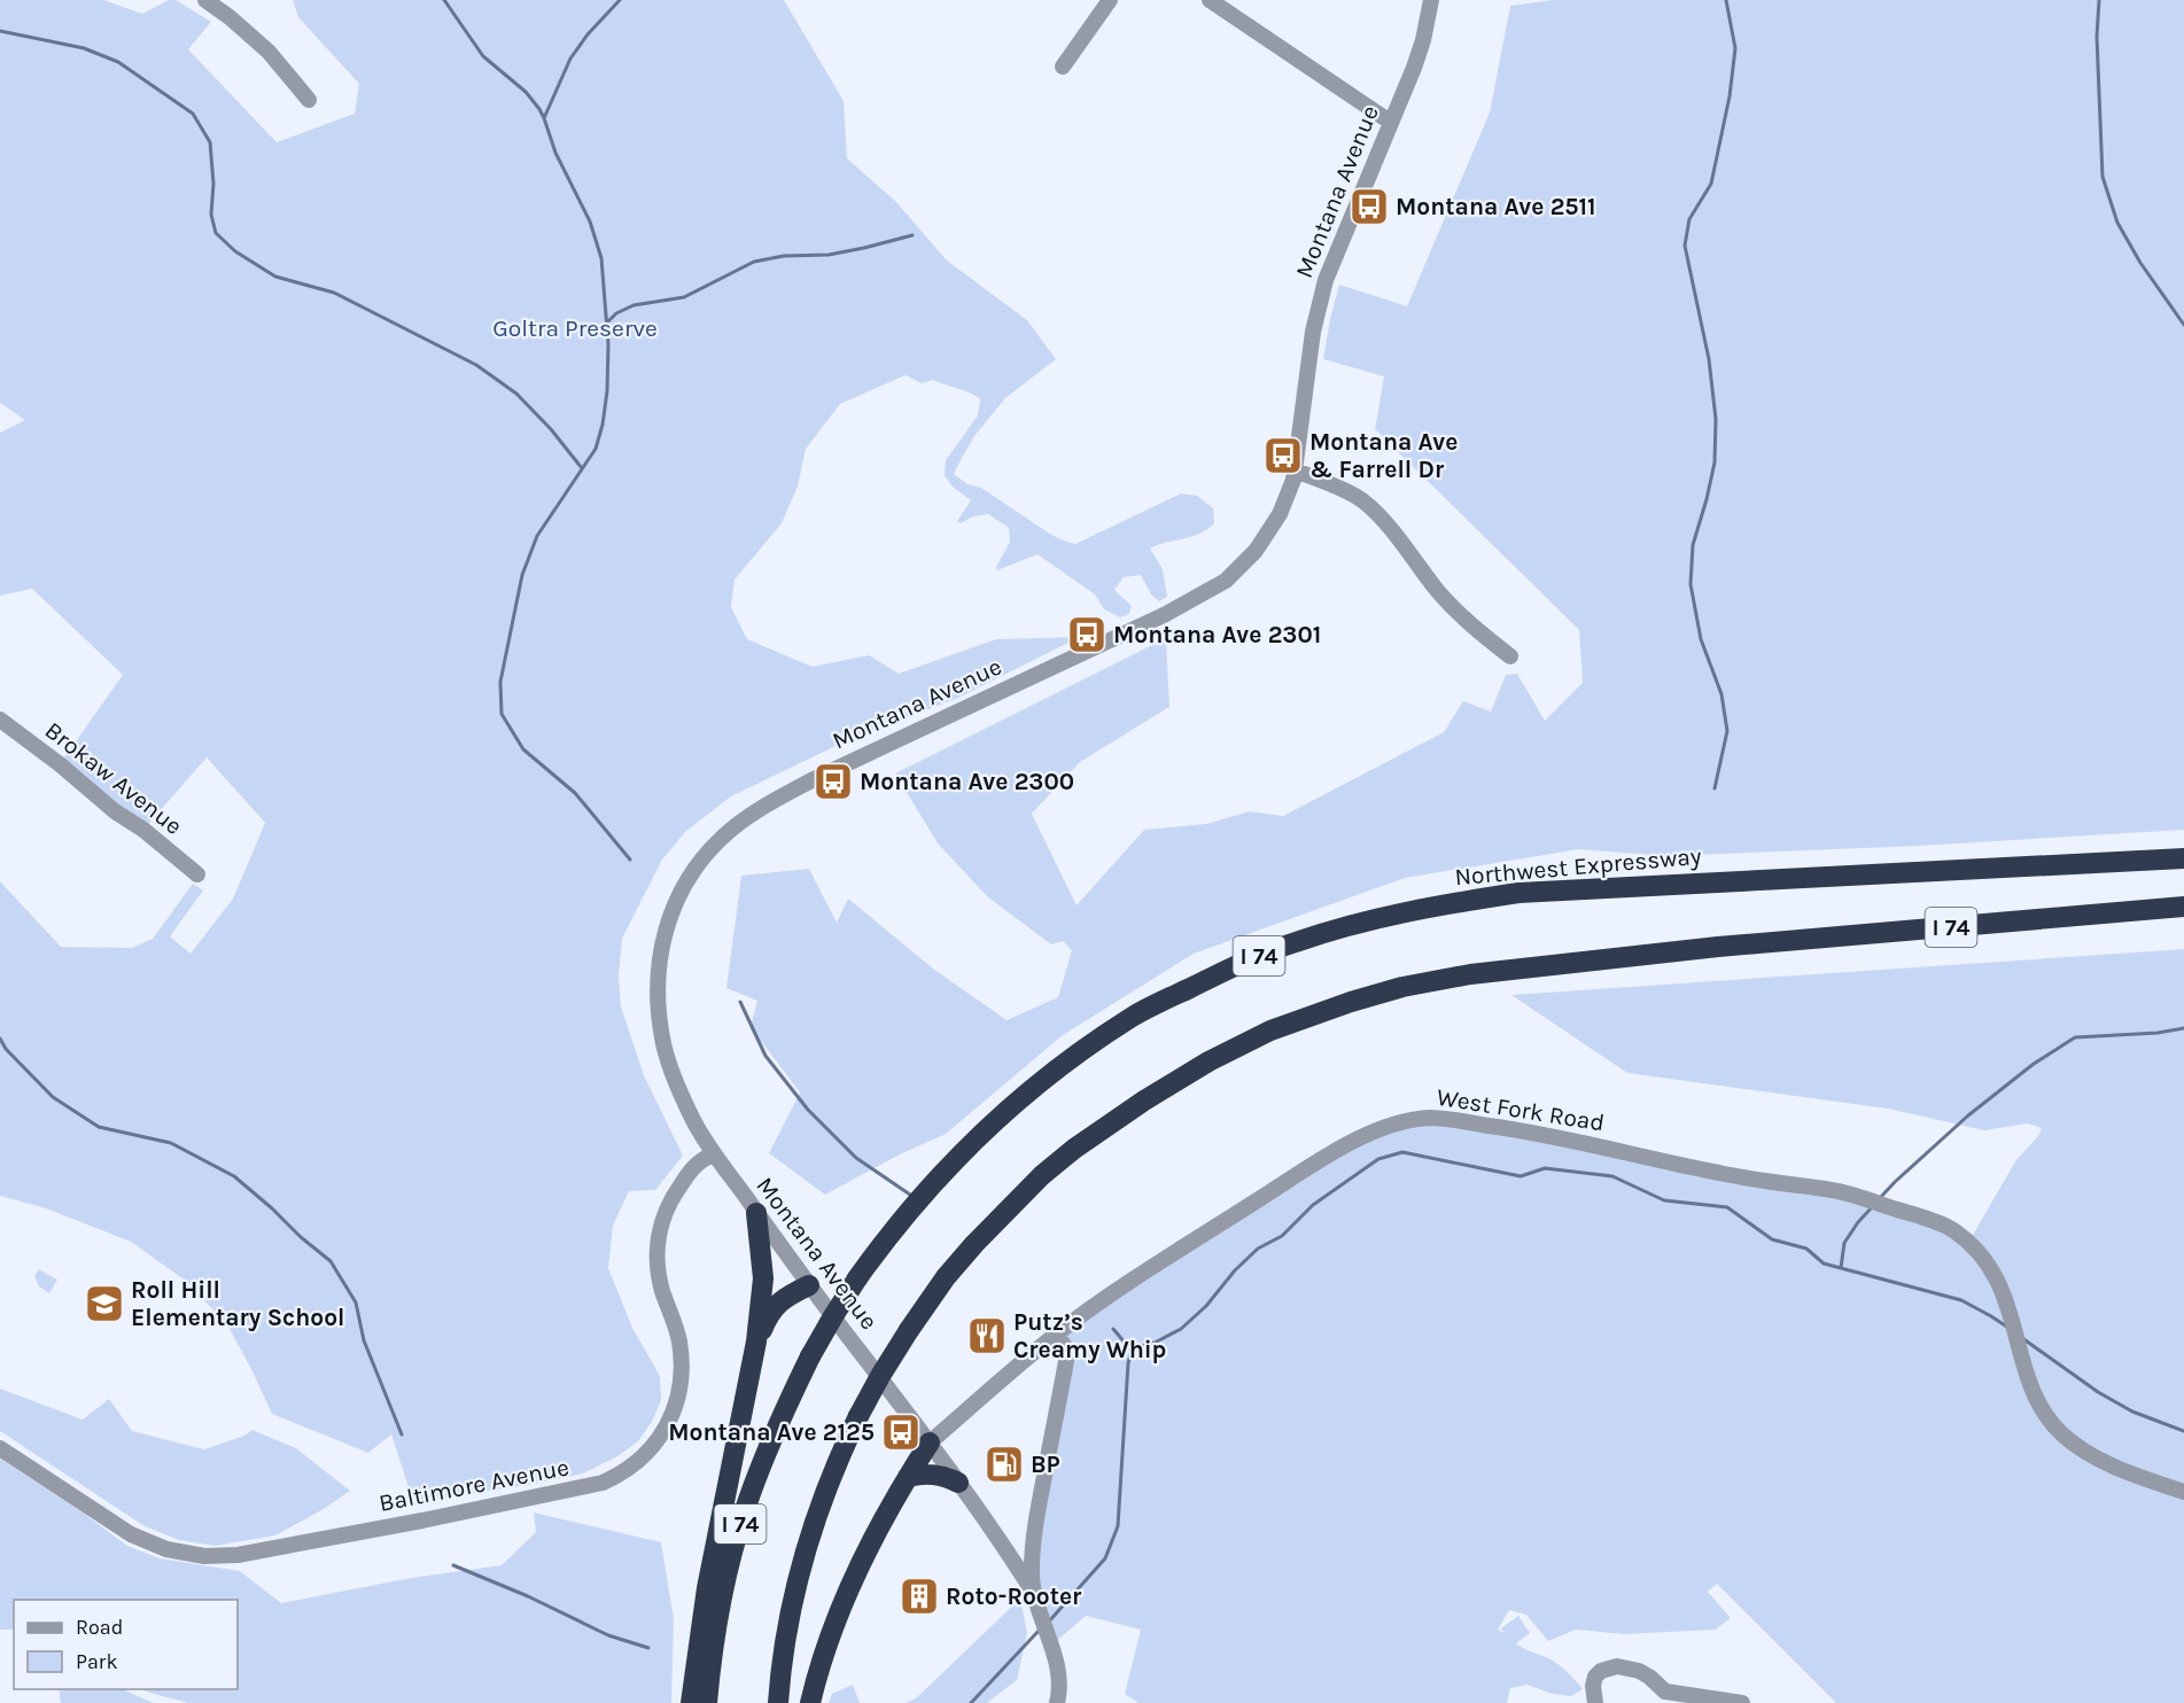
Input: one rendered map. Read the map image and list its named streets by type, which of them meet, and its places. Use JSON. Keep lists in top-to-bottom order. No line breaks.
{"streets":{"highway":["Northwest Expressway","I 74"],"street":["Montana Avenue","Brokaw Avenue","West Fork Road","Baltimore Avenue"]},"crossings":[["Montana Avenue","West Fork Road"],["Montana Avenue","Baltimore Avenue"]],"parks":["Goltra Preserve"],"places":{"bus stop":["Montana Ave 2511","Montana Ave & Farrell Dr","Montana Ave 2301","Montana Ave 2300","Montana Ave 2125"],"school or university":["Roll Hill Elementary School"],"restaurant":["Putz’s Creamy Whip"],"fuel station":["BP"],"building":["Roto-Rooter"]},"legend":["Road","Park"]}
